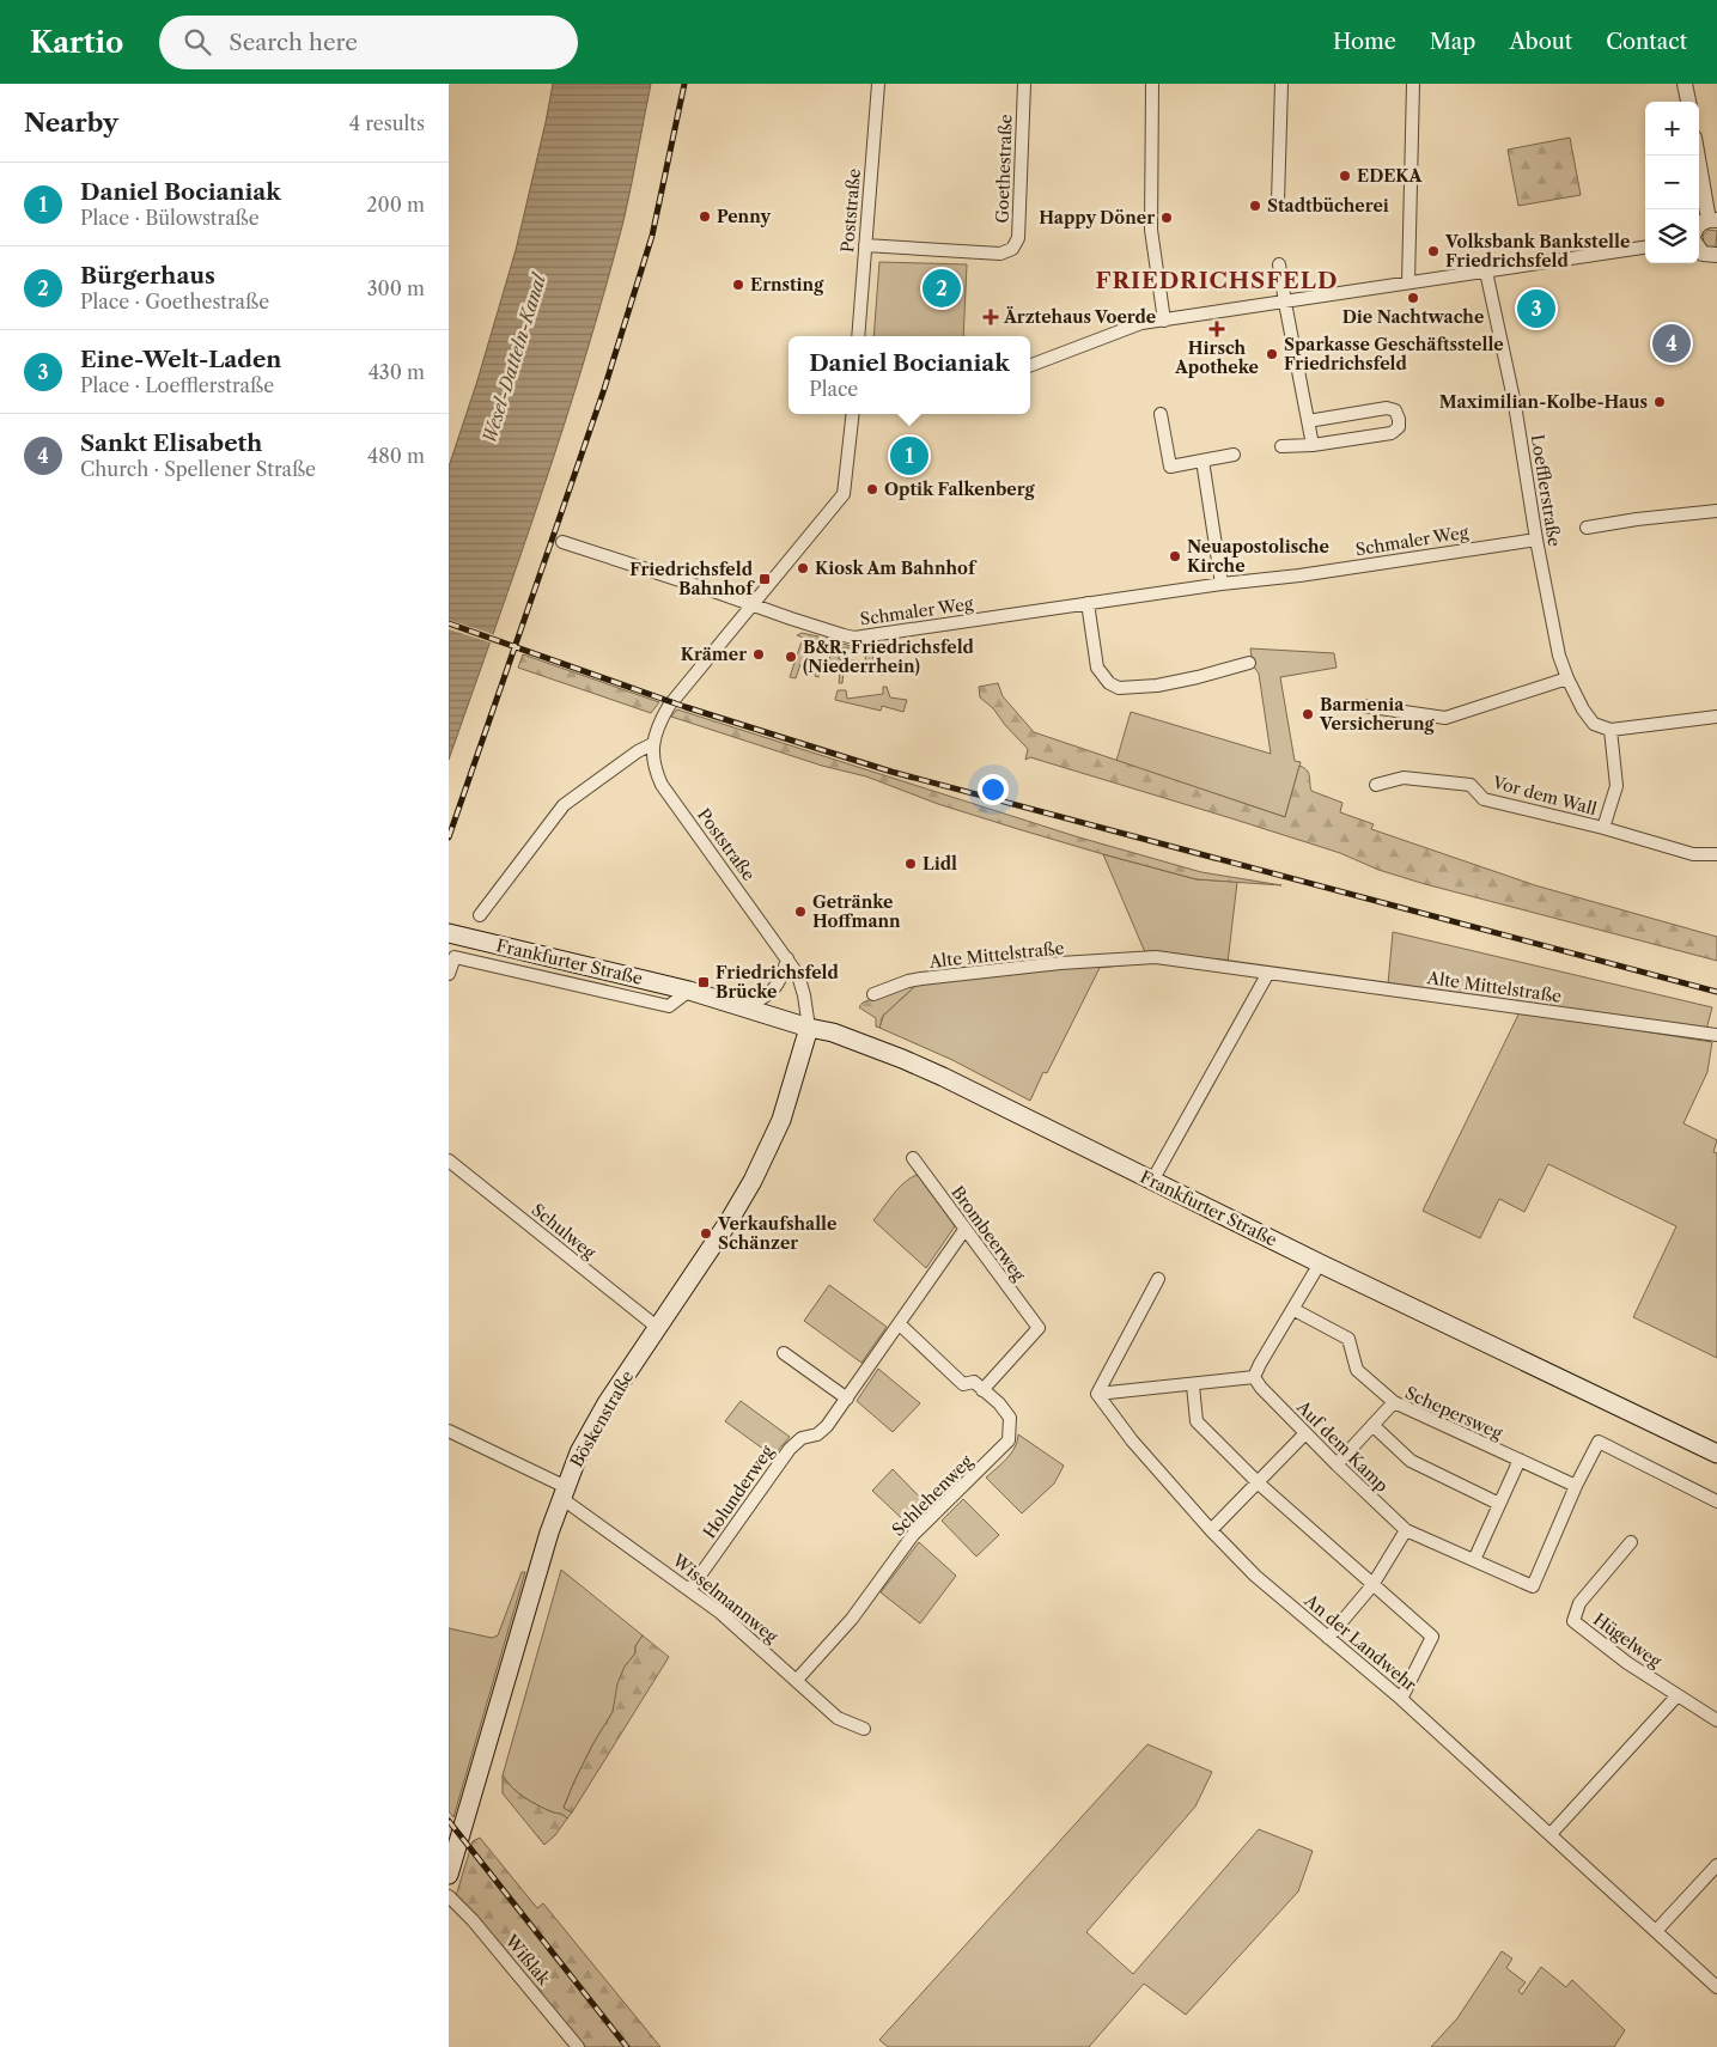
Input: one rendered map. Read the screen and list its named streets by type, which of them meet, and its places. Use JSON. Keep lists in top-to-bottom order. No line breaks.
{"streets":{"main road":["Frankfurter Straße","Böskenstraße"],"street":["Goethestraße","Poststraße","Loefflerstraße","Schmaler Weg","Vor dem Wall","Alte Mittelstraße","Schulweg","Brombeerweg","Schepersweg","Auf dem Kamp","Holunderweg","Schlehenweg","Wisselmannweg","Hügelweg","An der Landwehr","Wißlak"]},"crossings":[["Goethestraße","Poststraße"],["Poststraße","Schmaler Weg"],["Poststraße","Frankfurter Straße"],["Poststraße","Böskenstraße"],["Loefflerstraße","Schmaler Weg"],["Loefflerstraße","Vor dem Wall"],["Frankfurter Straße","Böskenstraße"],["Schulweg","Böskenstraße"],["Brombeerweg","Holunderweg"],["Brombeerweg","Schlehenweg"],["Schepersweg","Auf dem Kamp"],["Böskenstraße","Wisselmannweg"],["Holunderweg","Schlehenweg"],["Holunderweg","Wisselmannweg"],["Schlehenweg","Wisselmannweg"]],"districts":["FRIEDRICHSFELD"],"water":["Wesel-Datteln-Kanal"],"places":{"other":["EDEKA","Stadtbücherei","Penny","Happy Döner","Volksbank Bankstelle Friedrichsfeld","Ernsting","Die Nachtwache","Sparkasse Geschäftsstelle Friedrichsfeld","Maximilian-Kolbe-Haus","Optik Falkenberg","Neuapostolische Kirche","Kiosk Am Bahnhof","Krämer","B&R, Friedrichsfeld (Niederrhein)","Barmenia Versicherung","Lidl","Getränke Hoffmann","Verkaufshalle Schänzer"],"health":["Ärztehaus Voerde","Hirsch Apotheke"],"transit":["Friedrichsfeld Bahnhof","Friedrichsfeld Brücke"]},"page":{"header":"Kartio","search":"Search here","nav":["Home","Map","About","Contact"],"heading":["Nearby","4 results"],"map_buttons":["+","−"],"list":[{"mark":"1","name":"Daniel Bocianiak","note":"Place · Bülowstraße","value":"200 m"},{"mark":"2","name":"Bürgerhaus","note":"Place · Goethestraße","value":"300 m"},{"mark":"3","name":"Eine-Welt-Laden","note":"Place · Loefflerstraße","value":"430 m"},{"mark":"4","name":"Sankt Elisabeth","note":"Church · Spellener Straße","value":"480 m"}],"pins":["2","3","4","1"],"popup":["Daniel Bocianiak","Place"]}}
